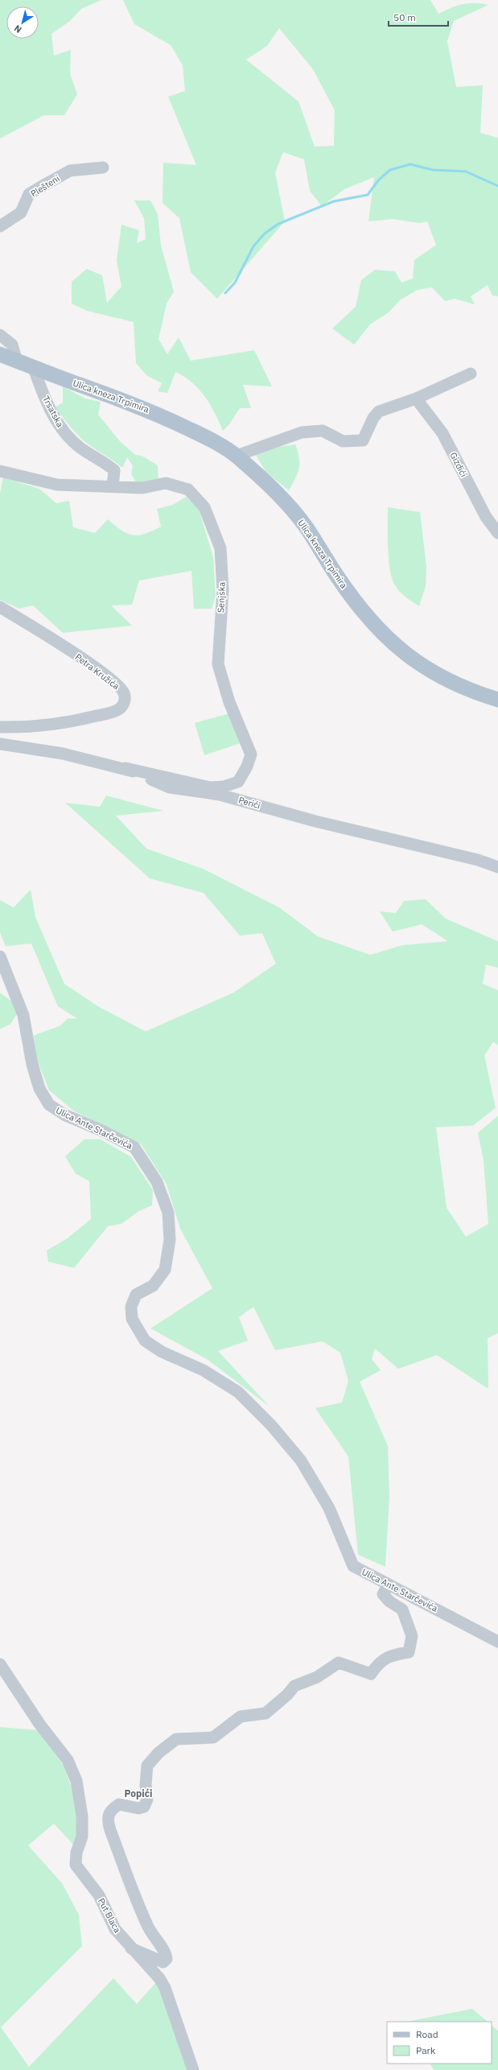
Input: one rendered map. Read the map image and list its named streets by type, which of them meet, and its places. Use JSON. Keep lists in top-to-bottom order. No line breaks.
{"streets":{"main road":["Ulica kneza Trpimira"],"street":["Plešteni","Trsatska","Gizdići","Senjska","Petra Kružića","Perići","Ulica Ante Starčevića","Put Blaca"]},"crossings":[["Ulica kneza Trpimira","Trsatska"],["Trsatska","Senjska"],["Senjska","Perići"]],"districts":["Popići"],"legend":["Road","Park"],"scale_bar":"50 m","north":"bottom left"}
